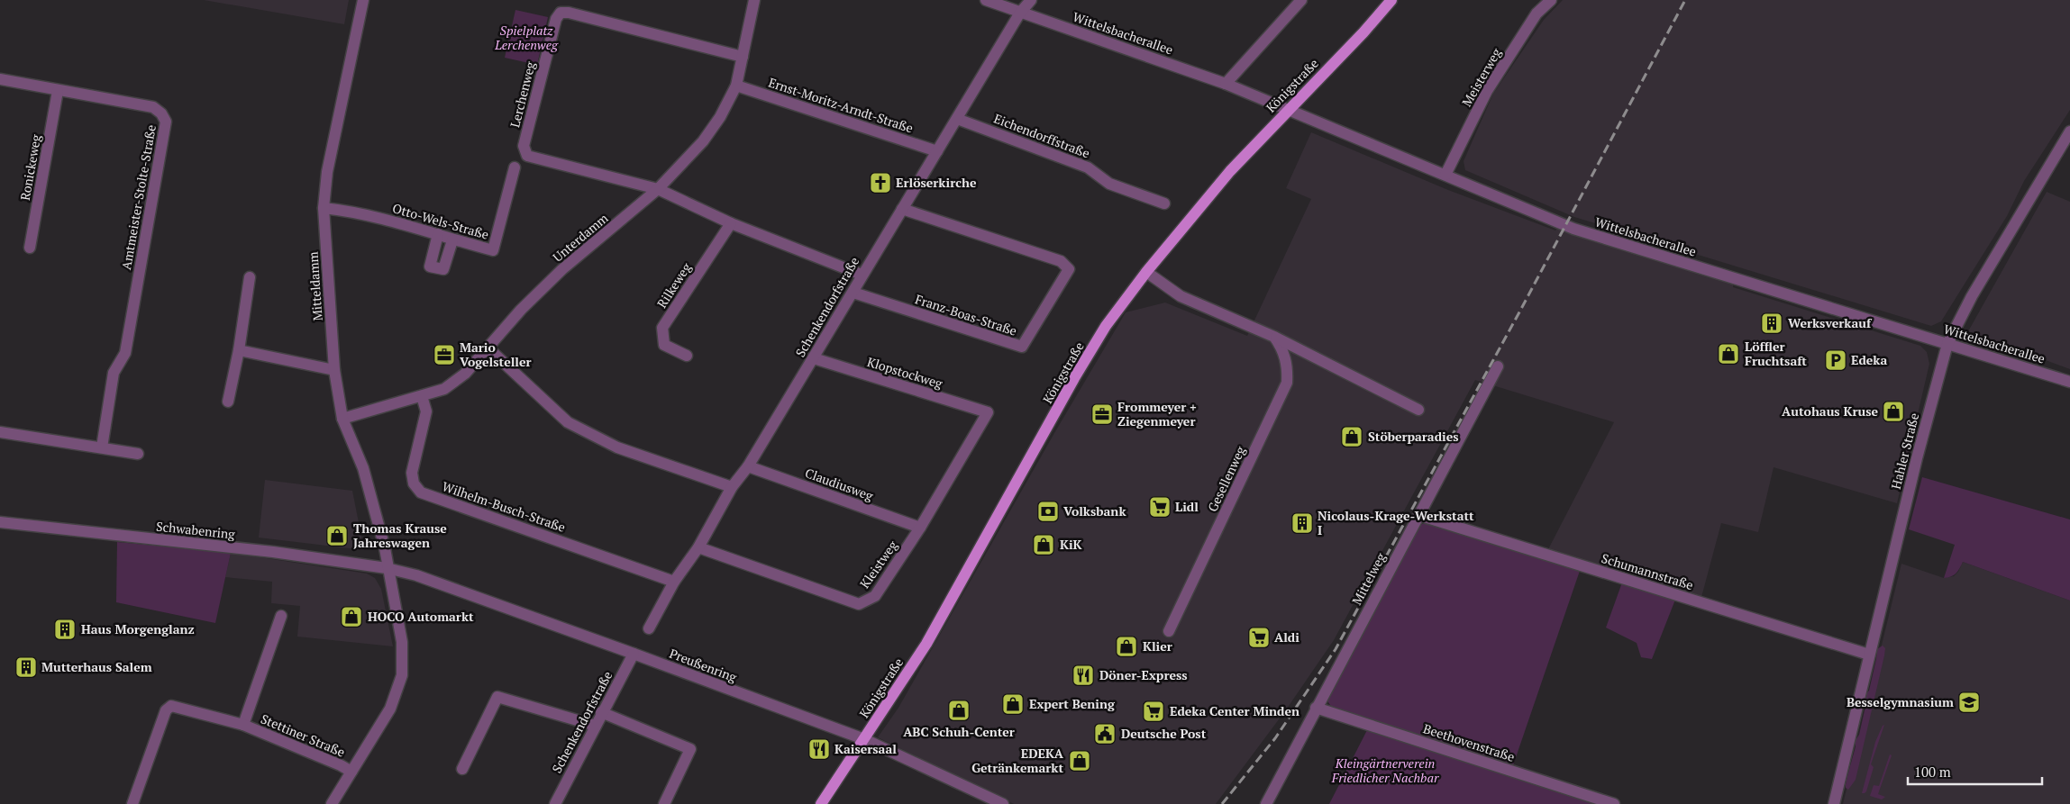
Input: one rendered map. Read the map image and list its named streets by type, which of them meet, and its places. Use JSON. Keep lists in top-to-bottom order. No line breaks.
{"streets":{"main road":["Königstraße"],"street":["Wittelsbacherallee","Meisterweg","Lerchenweg","Ernst-Moritz-Arndt-Straße","Eichendorffstraße","Ronickeweg","Amtmeister-Stolte-Straße","Otto-Wels-Straße","Unterdamm","Rilkeweg","Mitteldamm","Schenkendorfstraße","Franz-Boas-Straße","Klopstockweg","Hahler Straße","Gesellenweg","Claudiusweg","Wilhelm-Busch-Straße","Schwabenring","Kleistweg","Schumannstraße","Mittelweg","Preußenring","Stettiner Straße","Beethovenstraße"]},"crossings":[["Wittelsbacherallee","Meisterweg"],["Wittelsbacherallee","Königstraße"],["Wittelsbacherallee","Schenkendorfstraße"],["Wittelsbacherallee","Hahler Straße"],["Königstraße","Preußenring"],["Lerchenweg","Unterdamm"],["Ernst-Moritz-Arndt-Straße","Unterdamm"],["Ernst-Moritz-Arndt-Straße","Schenkendorfstraße"],["Eichendorffstraße","Schenkendorfstraße"],["Ronickeweg","Amtmeister-Stolte-Straße"],["Otto-Wels-Straße","Mitteldamm"],["Unterdamm","Mitteldamm"],["Unterdamm","Wilhelm-Busch-Straße"],["Mitteldamm","Schwabenring"],["Mitteldamm","Preußenring"],["Mitteldamm","Stettiner Straße"],["Schenkendorfstraße","Franz-Boas-Straße"],["Schenkendorfstraße","Klopstockweg"],["Schenkendorfstraße","Claudiusweg"],["Schenkendorfstraße","Wilhelm-Busch-Straße"],["Schenkendorfstraße","Kleistweg"],["Schenkendorfstraße","Preußenring"],["Klopstockweg","Kleistweg"],["Hahler Straße","Schumannstraße"],["Claudiusweg","Kleistweg"],["Schwabenring","Preußenring"],["Schumannstraße","Mittelweg"],["Mittelweg","Beethovenstraße"]],"parks":["Spielplatz Lerchenweg","Kleingärtnerverein Friedlicher Nachbar"],"places":{"church":["Erlöserkirche"],"building":["Werksverkauf","Nicolaus-Krage-Werkstatt I","Haus Morgenglanz","Mutterhaus Salem"],"shop":["Löffler Fruchtsaft","Autohaus Kruse","Stöberparadies","Thomas Krause Jahreswagen","KiK","HOCO Automarkt","Klier","Expert Bening","ABC Schuh-Center","EDEKA Getränkemarkt"],"office":["Mario Vogelsteller","Frommeyer + Ziegenmeyer"],"parking":["Edeka"],"supermarket":["Lidl","Aldi","Edeka Center Minden"],"bank":["Volksbank"],"restaurant":["Döner-Express","Kaisersaal"],"school or university":["Besselgymnasium"],"public building":["Deutsche Post"]},"scale_bar":"100 m"}
